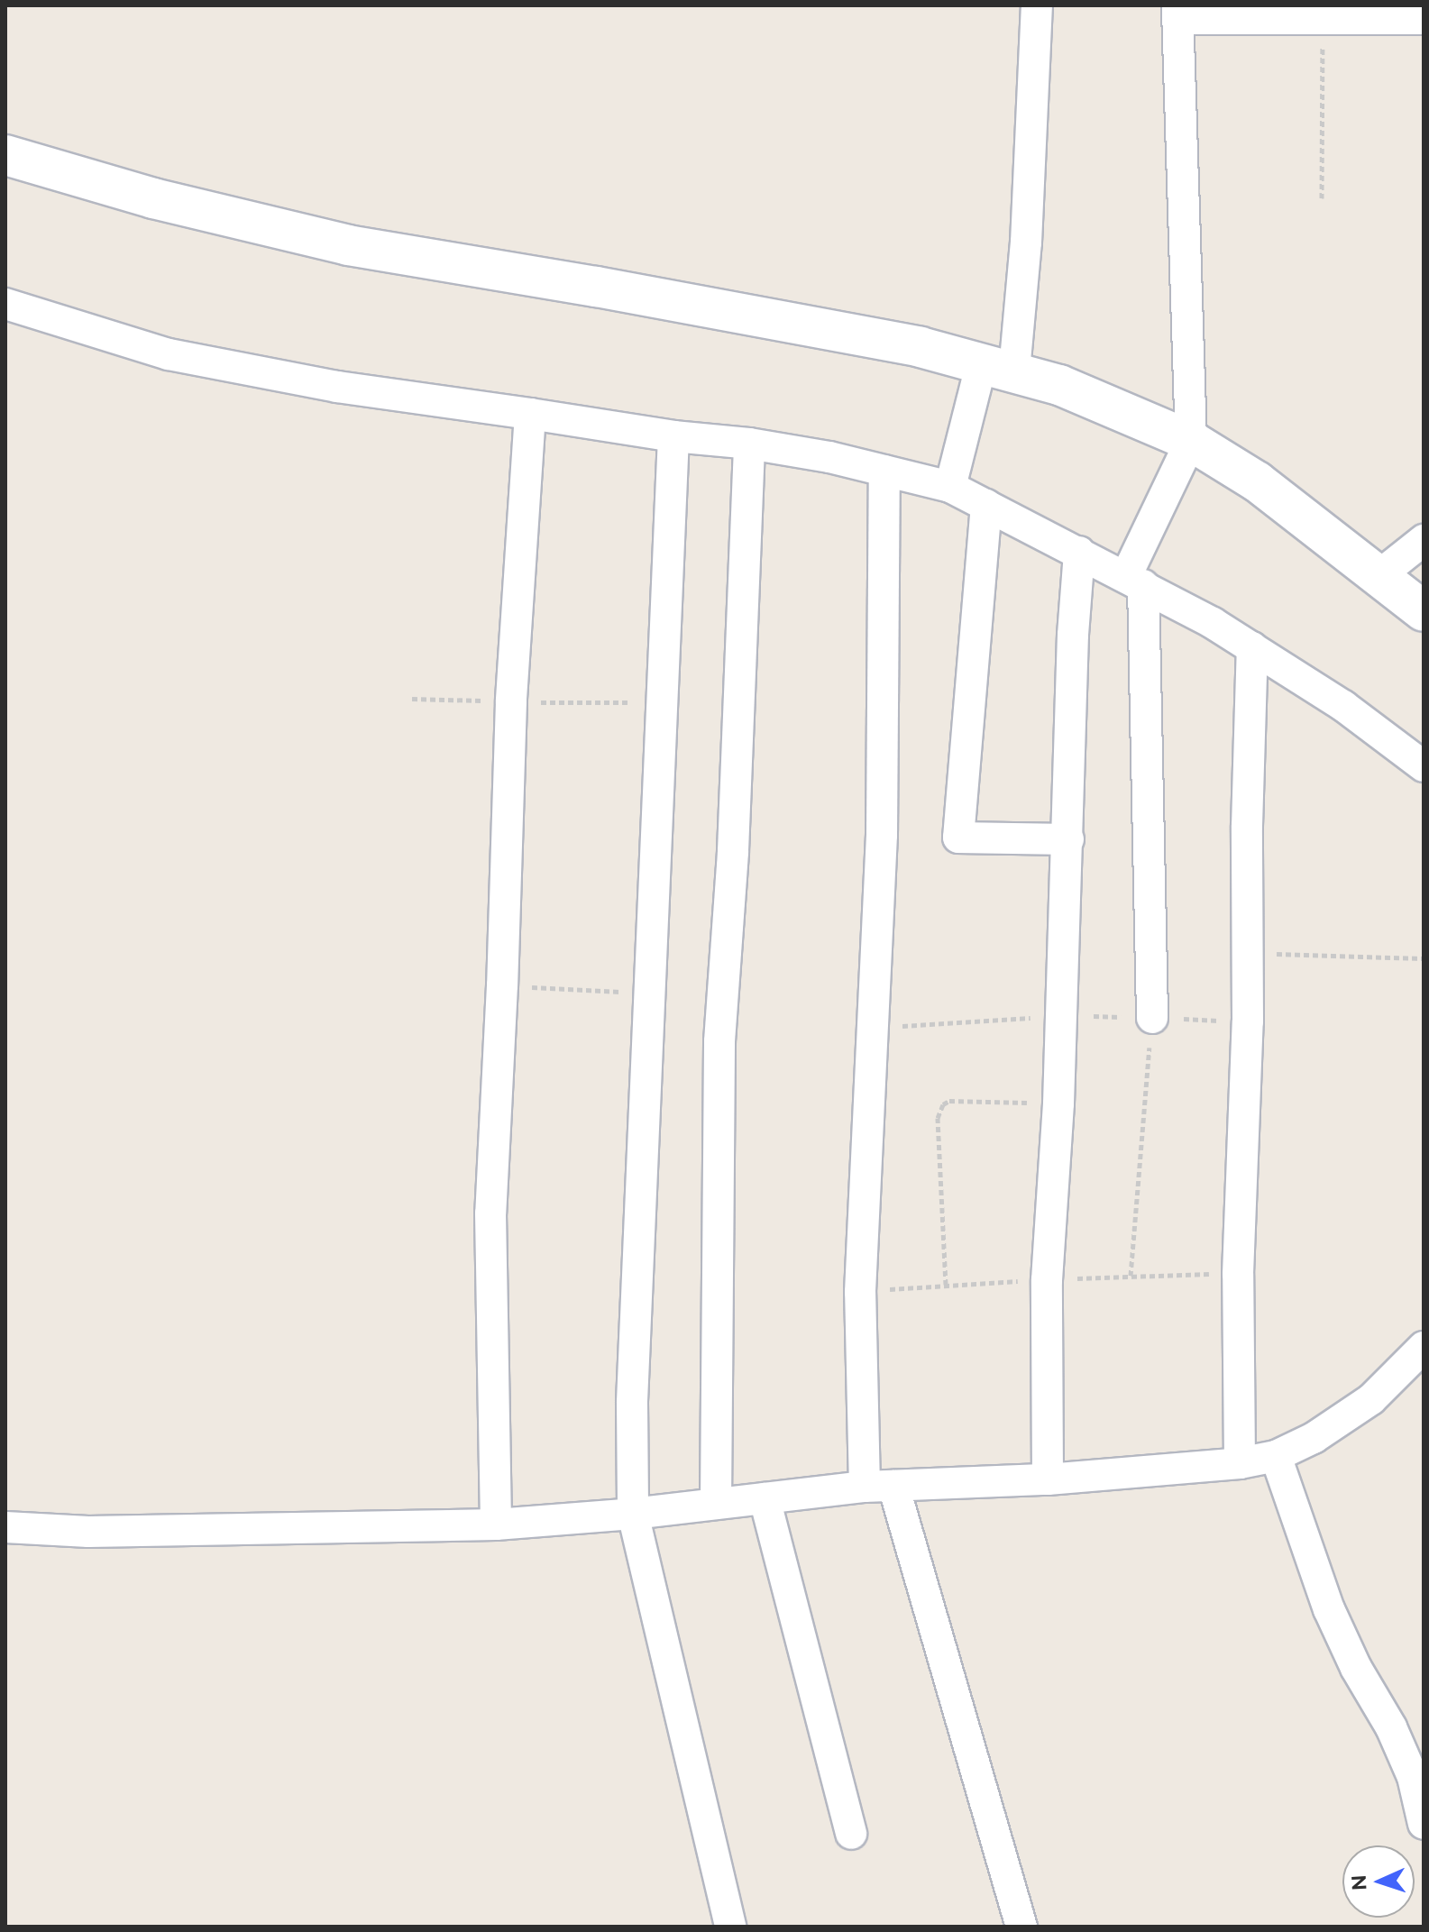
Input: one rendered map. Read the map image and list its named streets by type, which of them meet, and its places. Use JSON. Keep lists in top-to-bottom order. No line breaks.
{"north":"left"}
